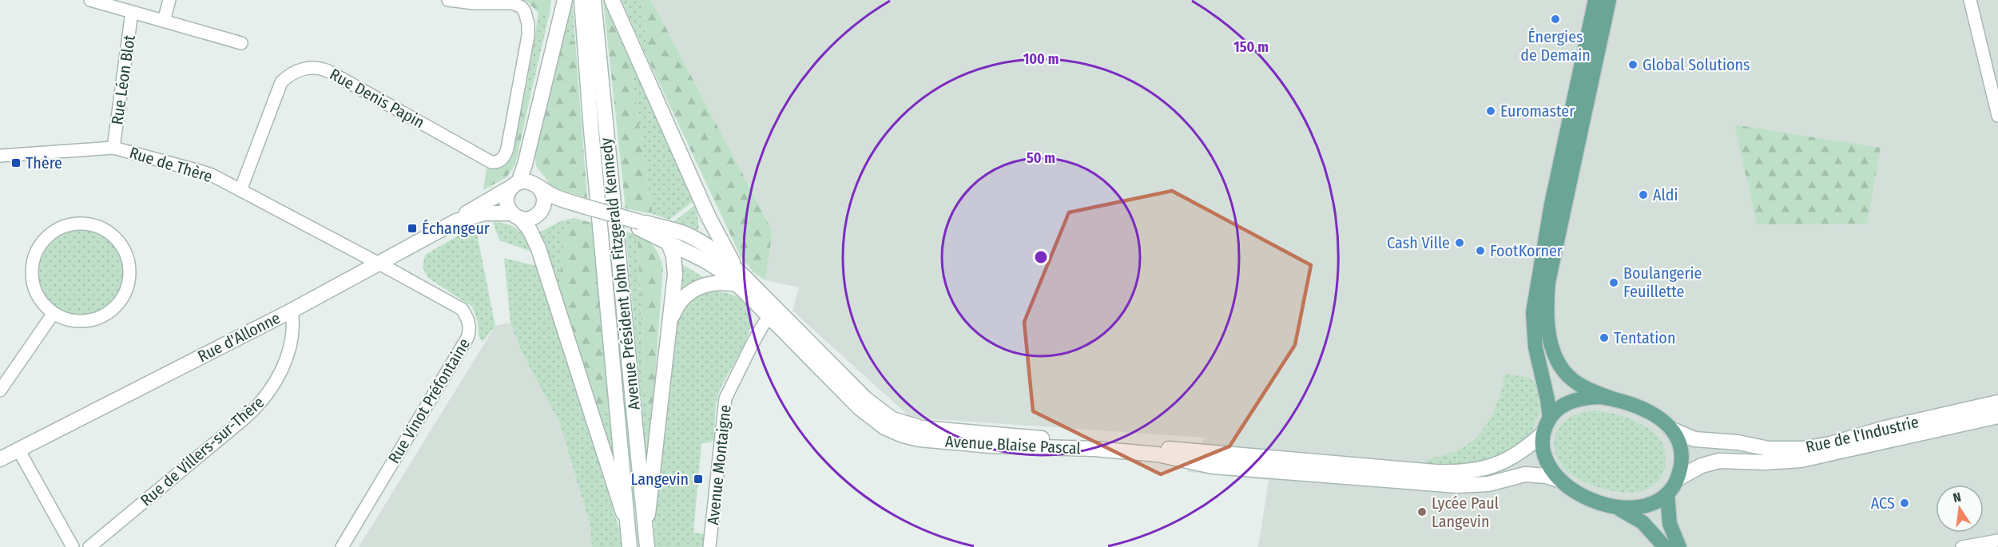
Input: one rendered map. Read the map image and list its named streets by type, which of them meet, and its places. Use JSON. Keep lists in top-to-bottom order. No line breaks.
{"streets":{"main road":["Avenue Blaise Pascal"],"street":["Rue Léon Blot","Rue Denis Papin","Rue de Thère","Avenue Président John Fitzgerald Kennedy","Rue d'Allonne","Rue Vinot Préfontaine","Rue de l'Industrie","Rue de Villers-sur-Thère","Avenue Montaigne"]},"crossings":[["Rue Léon Blot","Rue de Thère"],["Rue Denis Papin","Rue de Thère"],["Rue de Thère","Rue d'Allonne"],["Rue de Thère","Rue Vinot Préfontaine"],["Rue d'Allonne","Rue Vinot Préfontaine"],["Rue d'Allonne","Avenue Blaise Pascal"],["Rue d'Allonne","Rue de Villers-sur-Thère"],["Rue de l'Industrie","Avenue Blaise Pascal"],["Avenue Blaise Pascal","Avenue Montaigne"]],"places":{"other":["Énergies de Demain","Global Solutions","Euromaster","Aldi","Cash Ville","FootKorner","Boulangerie Feuillette","Tentation","ACS","Lycée Paul Langevin"],"transit":["Thère","Échangeur","Langevin"]},"north":"top","rings":["150 m","100 m","50 m"]}
